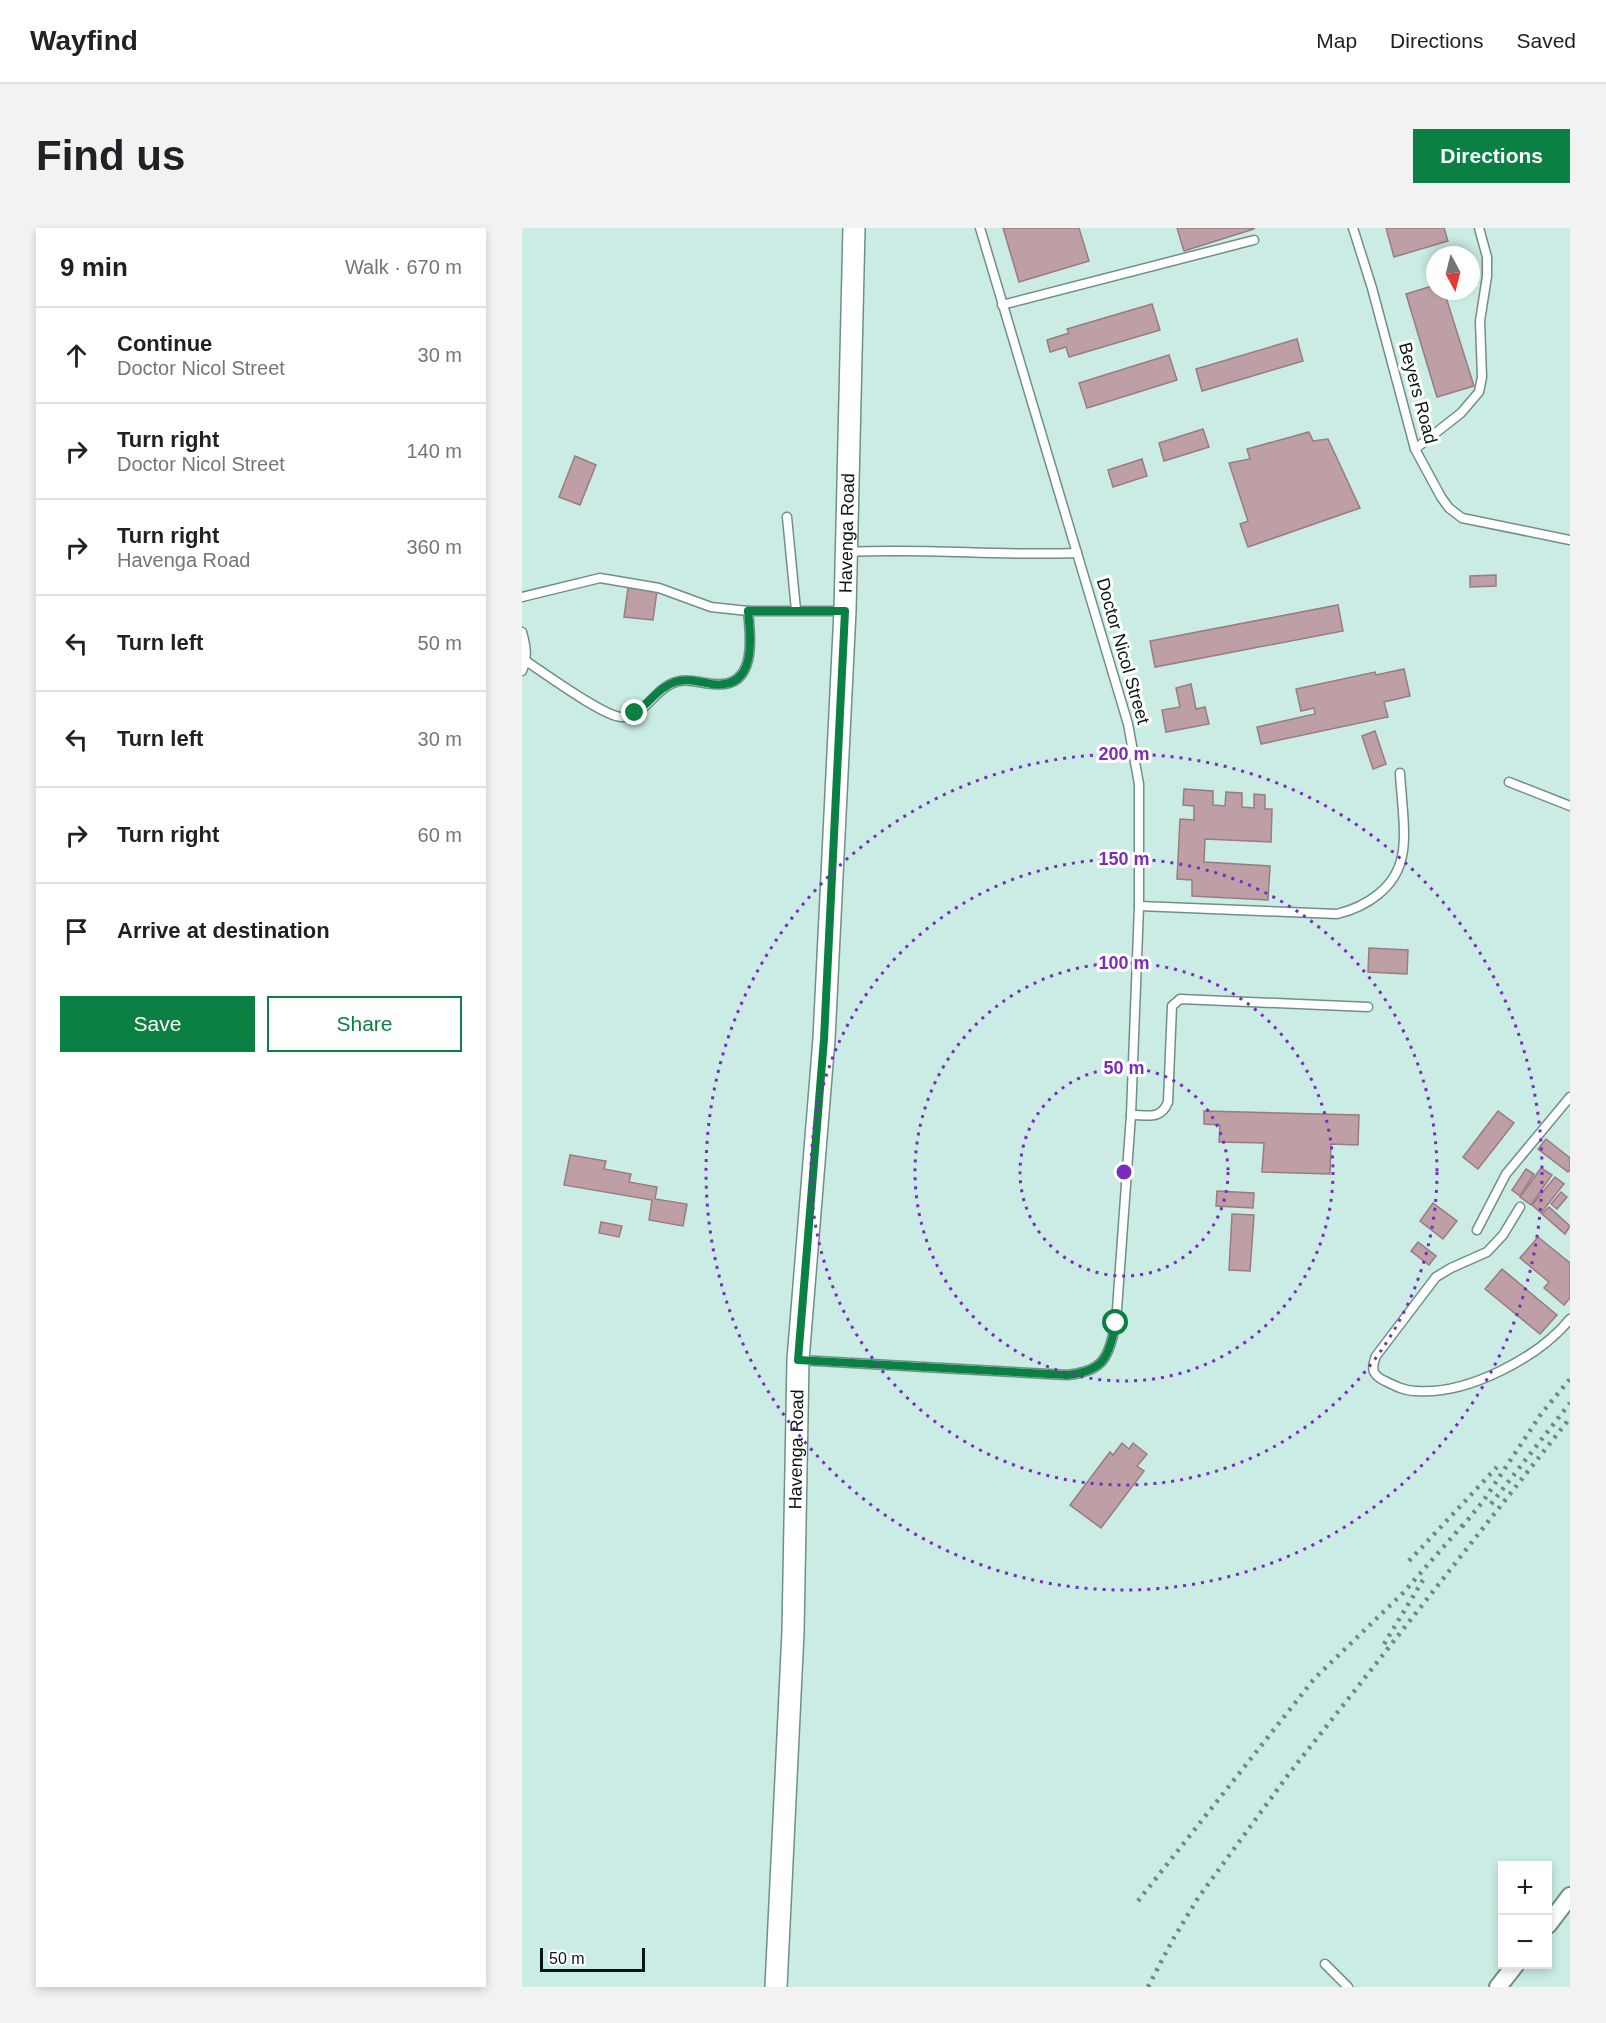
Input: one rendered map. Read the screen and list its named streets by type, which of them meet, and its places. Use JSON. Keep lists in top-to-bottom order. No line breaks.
{"streets":{"street":["Havenga Road"],"lane":["Beyers Road","Doctor Nicol Street"]},"crossings":[["Havenga Road","Doctor Nicol Street"]],"scale_bar":"50 m","north":"bottom","page":{"header":"Wayfind","nav":["Map","Directions","Saved"],"buttons":["Directions",["Save","Share"]],"title":"Find us","heading":["9 min","Walk · 670 m"],"list":[["Continue","Doctor Nicol Street","30 m"],["Turn right","Doctor Nicol Street","140 m"],["Turn right","Havenga Road","360 m"],["Turn left","50 m"],["Turn left","30 m"],["Turn right","60 m"],"Arrive at destination"],"map_buttons":["+","−"],"scale":"50 m"},"rings":["200 m","150 m","100 m","50 m"]}
